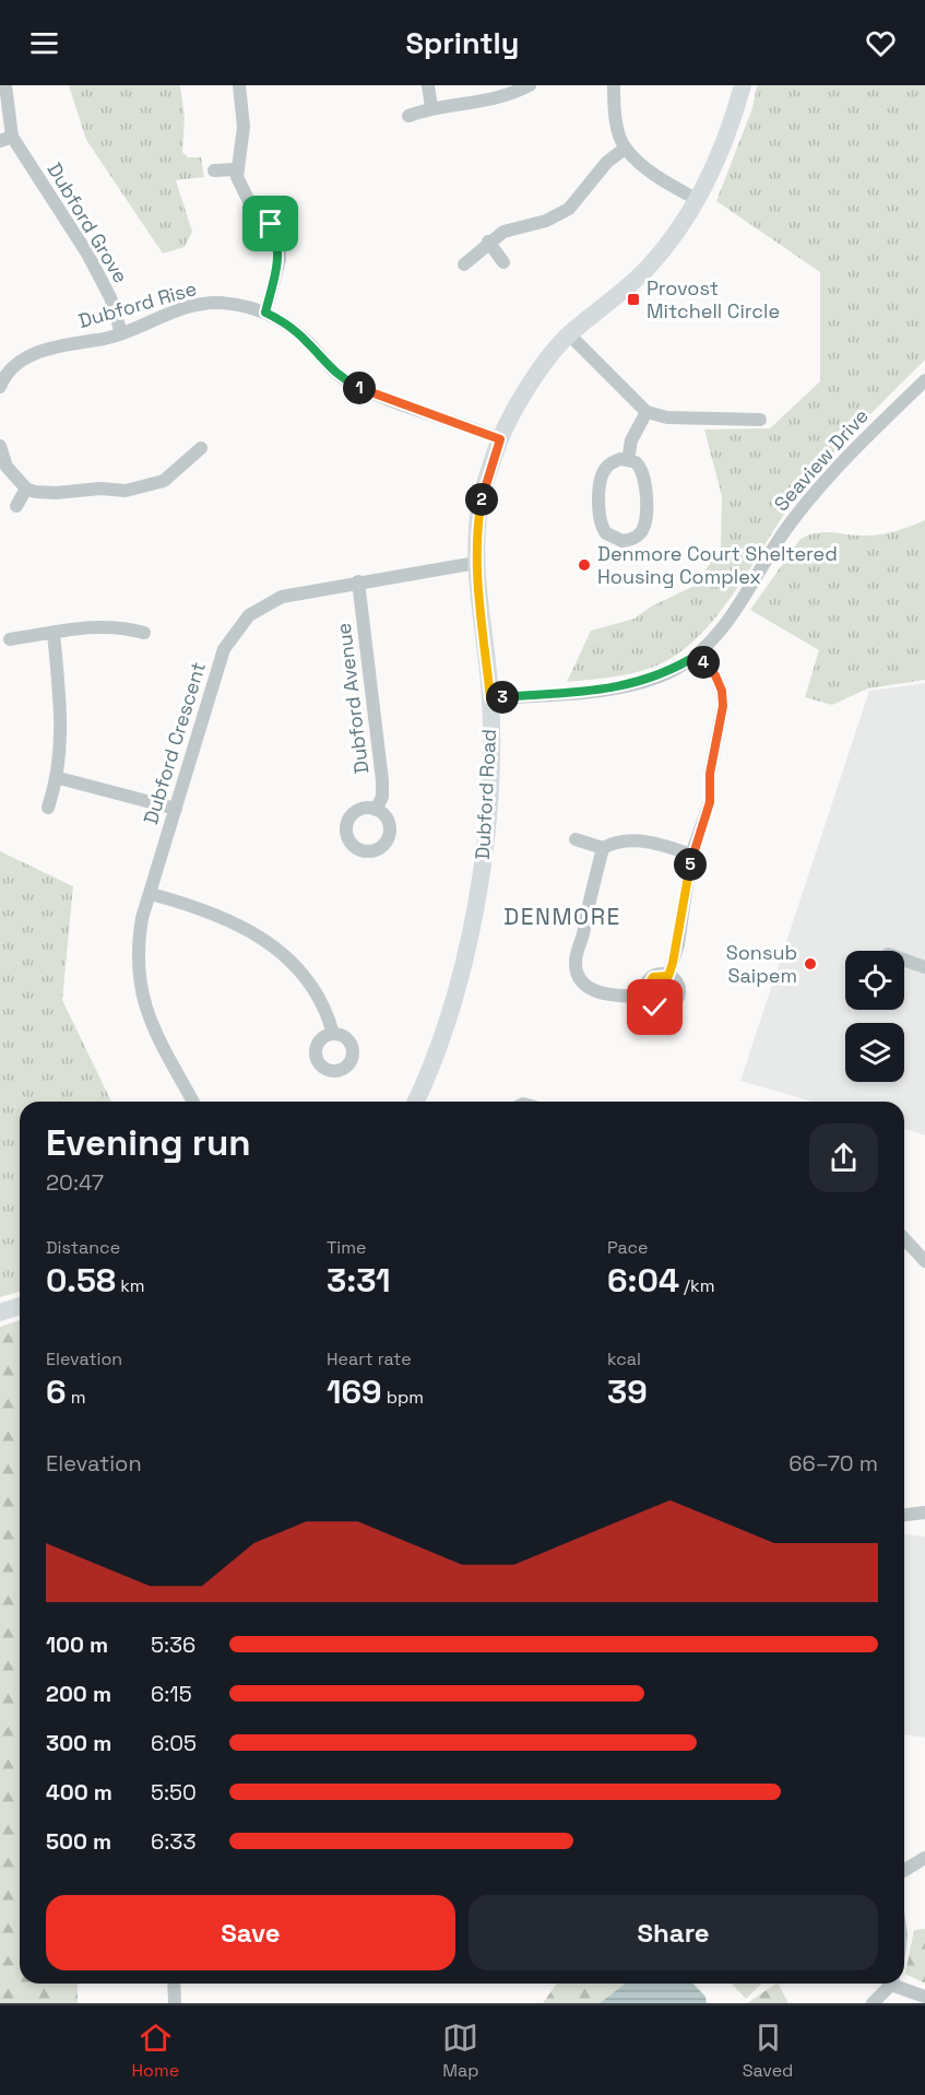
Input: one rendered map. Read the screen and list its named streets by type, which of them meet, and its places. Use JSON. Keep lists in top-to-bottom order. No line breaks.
{"streets":{"street":["Dubford Grove","Dubford Rise","Seaview Drive","Dubford Avenue","Dubford Crescent","Dubford Road"]},"crossings":[["Dubford Grove","Dubford Rise"],["Dubford Rise","Dubford Road"],["Seaview Drive","Dubford Road"],["Dubford Avenue","Dubford Crescent"],["Dubford Crescent","Dubford Road"]],"districts":["DENMORE"],"places":{"transit":["Provost Mitchell Circle"],"other":["Denmore Court Sheltered Housing Complex","Sonsub Saipem"]},"page":{"header":"Sprintly","pins":["1","2","4","3","5"],"heading":["Evening run","20:47"],"stats":[["Distance","0.58 km"],["Time","3:31"],["Pace","6:04 /km"],["Elevation","6 m"],["Heart rate","169 bpm"],["kcal","39"]],"chart":["Elevation","66–70 m"],"list":[{"name":"100 m","note":"5:36"},{"name":"200 m","note":"6:15"},{"name":"300 m","note":"6:05"},{"name":"400 m","note":"5:50"},{"name":"500 m","note":"6:33"}],"buttons":["Save","Share"],"tabs":["Home","Map","Saved"]}}
